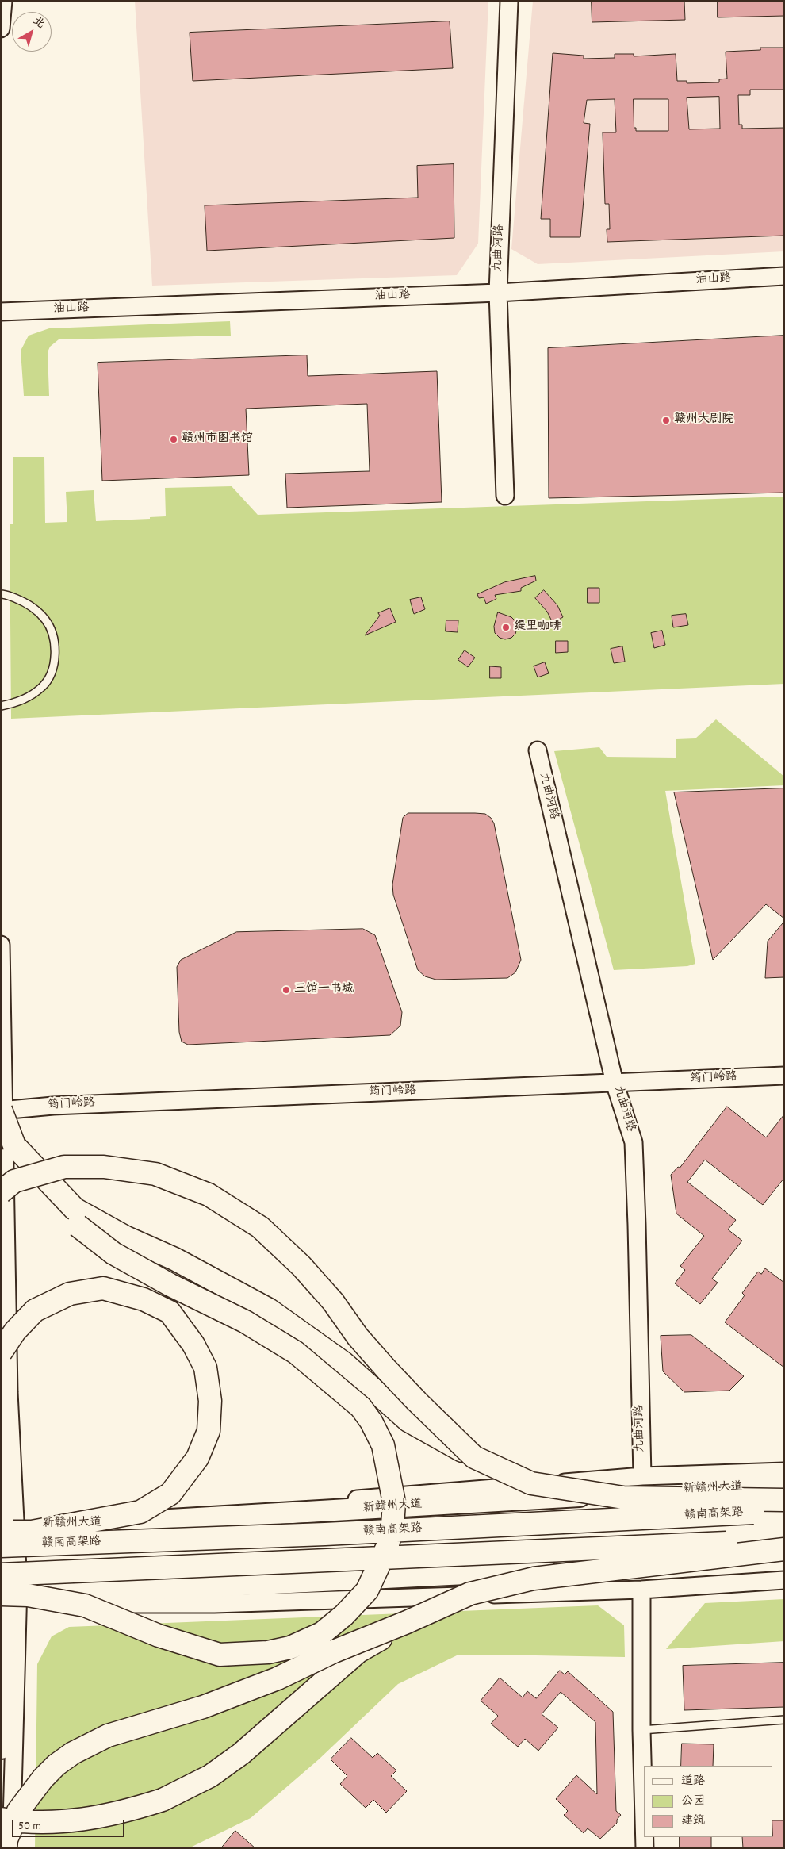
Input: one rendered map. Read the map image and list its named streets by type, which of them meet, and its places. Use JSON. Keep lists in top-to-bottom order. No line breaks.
{"streets":{"highway":["赣南高架路"],"main road":["新赣州大道"],"street":["九曲河路","油山路","筠门岭路"]},"crossings":[["九曲河路","油山路"],["九曲河路","筠门岭路"],["新赣州大道","赣南高架路"]],"places":["赣州大剧院","赣州市图书馆","缇里咖啡","三馆一书城"],"legend":["道路","公园","建筑"],"scale_bar":"50 m","north":"top right"}
